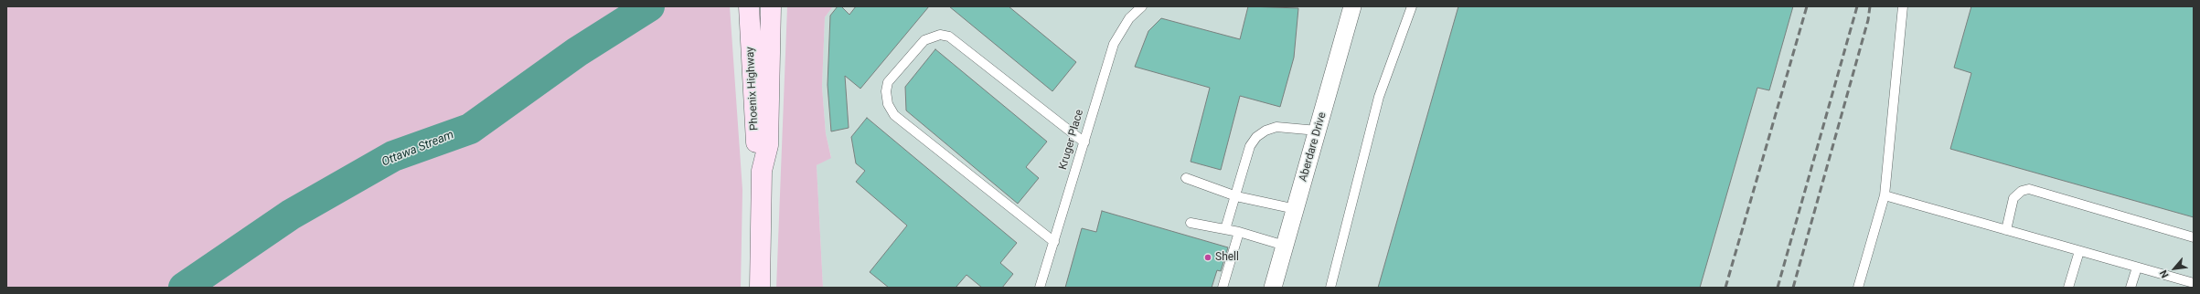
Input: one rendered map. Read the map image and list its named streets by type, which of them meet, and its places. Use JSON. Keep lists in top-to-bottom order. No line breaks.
{"streets":{"main road":["Phoenix Highway"],"street":["Aberdare Drive"],"lane":["Kruger Place"]},"water":["Ottawa Stream"],"places":["Shell"],"north":"bottom left"}
